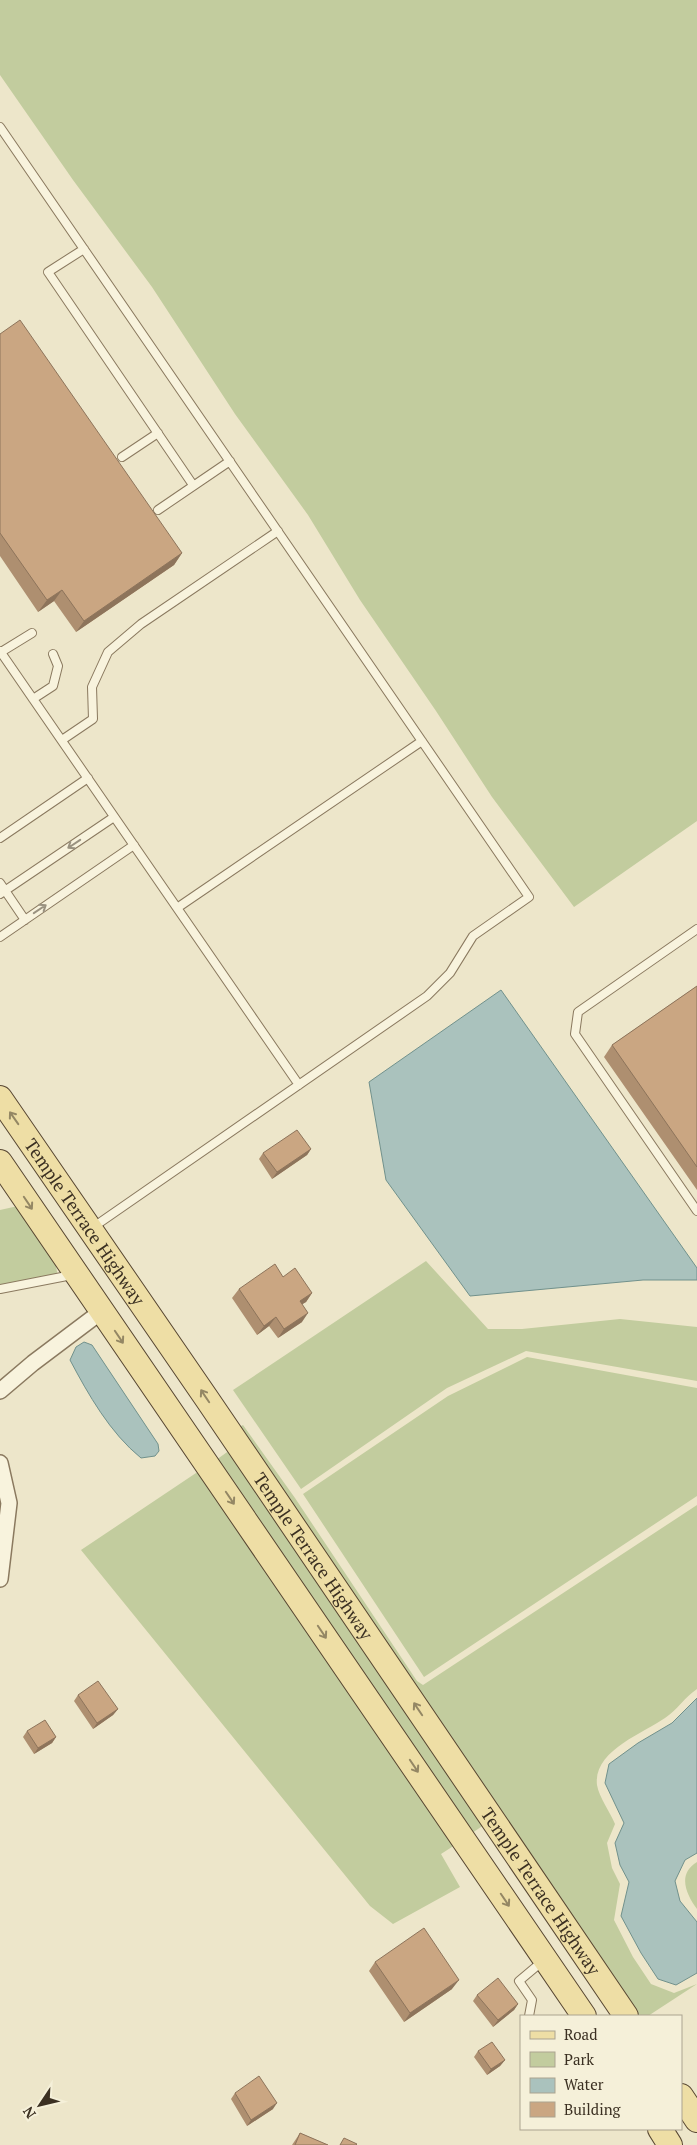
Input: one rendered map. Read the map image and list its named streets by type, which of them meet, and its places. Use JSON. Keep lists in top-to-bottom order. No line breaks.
{"streets":{"main road":["Temple Terrace Highway"]},"legend":["Road","Park","Water","Building"],"north":"bottom left"}
